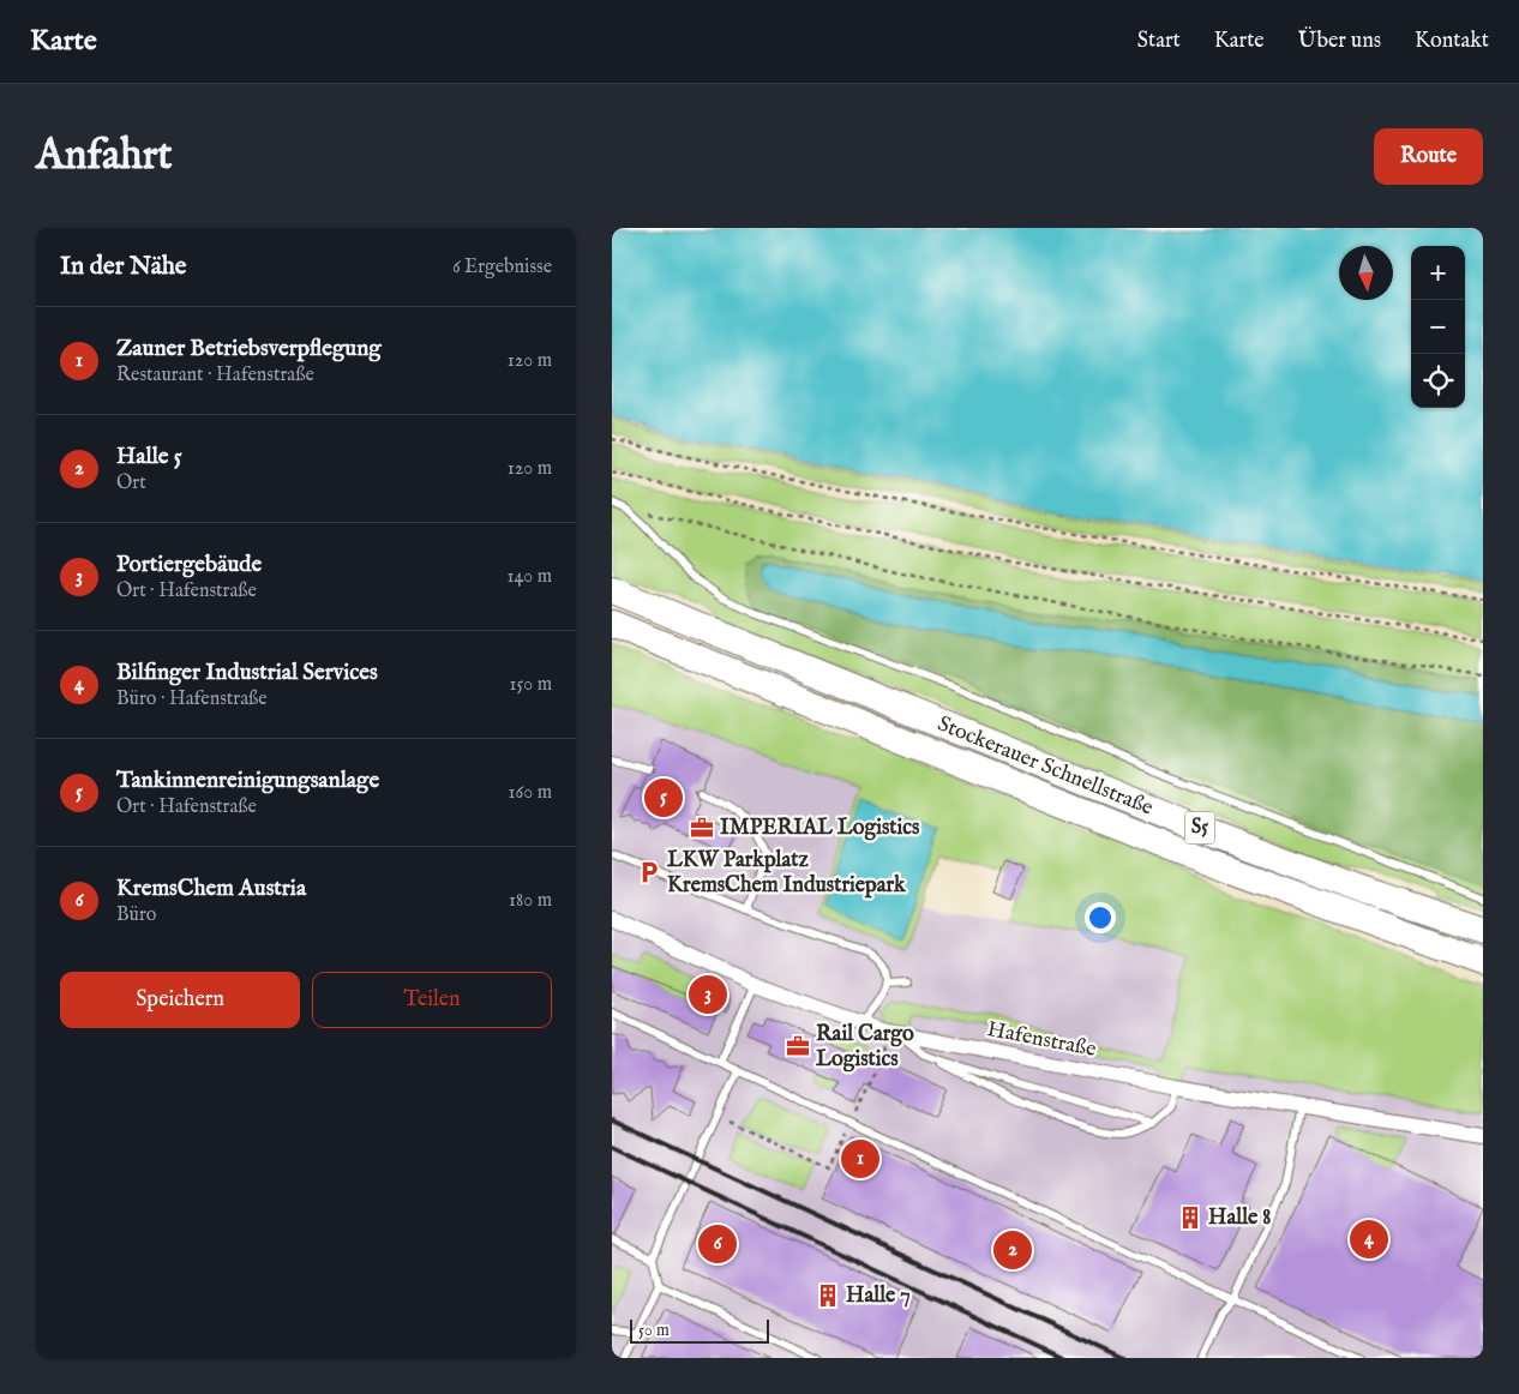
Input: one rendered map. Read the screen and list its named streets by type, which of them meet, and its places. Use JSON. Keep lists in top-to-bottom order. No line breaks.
{"streets":{"highway":["Stockerauer Schnellstraße","S5"],"street":["Hafenstraße"]},"places":{"office":["IMPERIAL Logistics","Rail Cargo Logistics"],"parking":["LKW Parkplatz KremsChem Industriepark"],"building":["Halle 8","Halle 7"]},"scale_bar":"50 m","north":"bottom","page":{"header":"Karte","nav":["Start","Karte","Über uns","Kontakt"],"buttons":["Route",["Speichern","Teilen"]],"title":"Anfahrt","heading":["In der Nähe","6 Ergebnisse"],"map_buttons":["+","−"],"list":[{"mark":"1","name":"Zauner Betriebsverpflegung","note":"Restaurant · Hafenstraße","value":"120 m"},{"mark":"2","name":"Halle 5","note":"Ort","value":"120 m"},{"mark":"3","name":"Portiergebäude","note":"Ort · Hafenstraße","value":"140 m"},{"mark":"4","name":"Bilfinger Industrial Services","note":"Büro · Hafenstraße","value":"150 m"},{"mark":"5","name":"Tankinnenreinigungsanlage","note":"Ort · Hafenstraße","value":"160 m"},{"mark":"6","name":"KremsChem Austria","note":"Büro","value":"180 m"}],"pins":["5","3","1","4","6","2"],"scale":"50 m"}}
